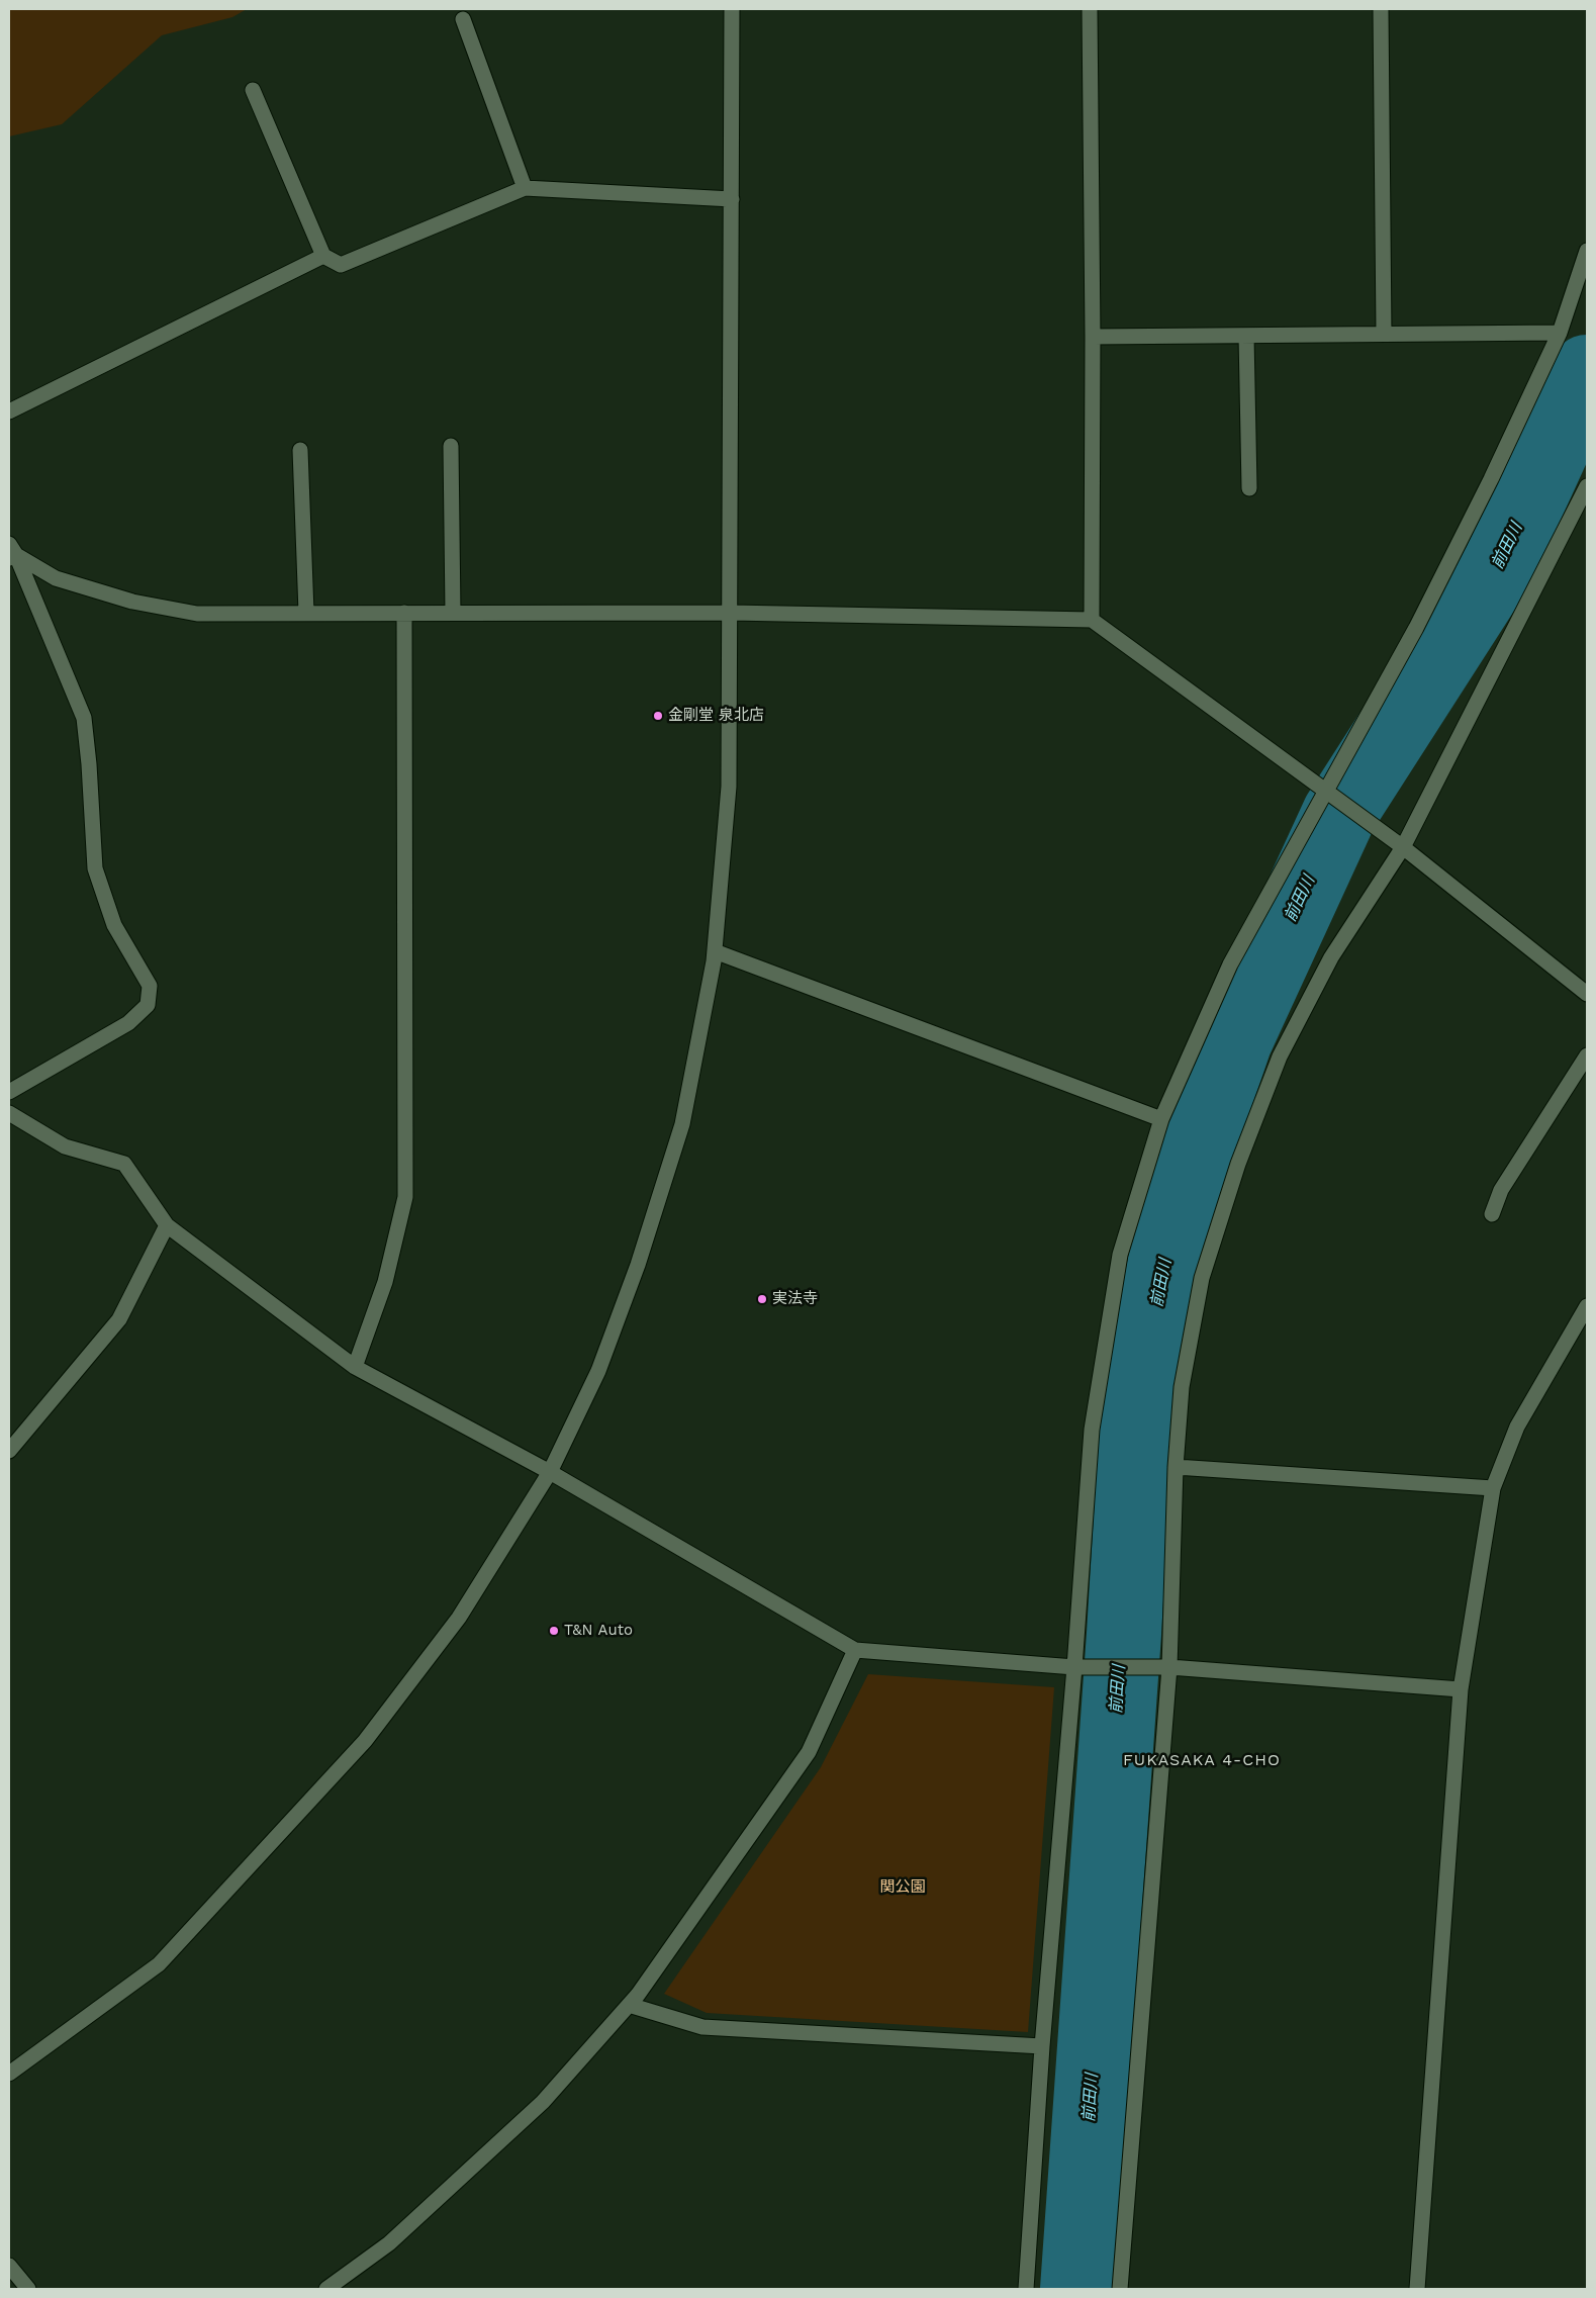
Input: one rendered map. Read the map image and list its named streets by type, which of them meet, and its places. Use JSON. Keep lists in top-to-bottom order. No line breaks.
{"districts":["FUKASAKA 4-CHO"],"water":["前田川"],"parks":["関公園"],"places":["金剛堂 泉北店","実法寺","T&N Auto"]}
